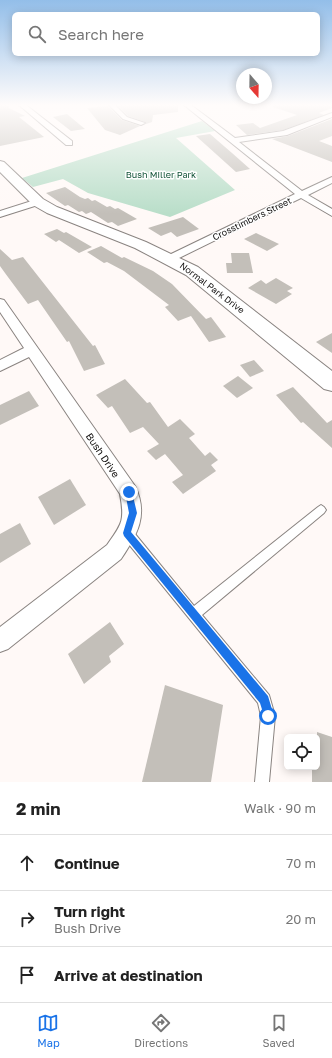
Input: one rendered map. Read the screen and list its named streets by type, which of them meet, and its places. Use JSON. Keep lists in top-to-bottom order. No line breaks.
{"streets":{"street":["Crosstimbers Street","Normal Park Drive","Bush Drive"]},"crossings":[["Crosstimbers Street","Normal Park Drive"]],"parks":["Bush Miller Park"],"north":"bottom","page":{"search":"Search here","heading":["2 min","Walk · 90 m"],"list":[["Continue","70 m"],["Turn right","Bush Drive","20 m"],"Arrive at destination"],"nav":["Map","Directions","Saved"]}}
